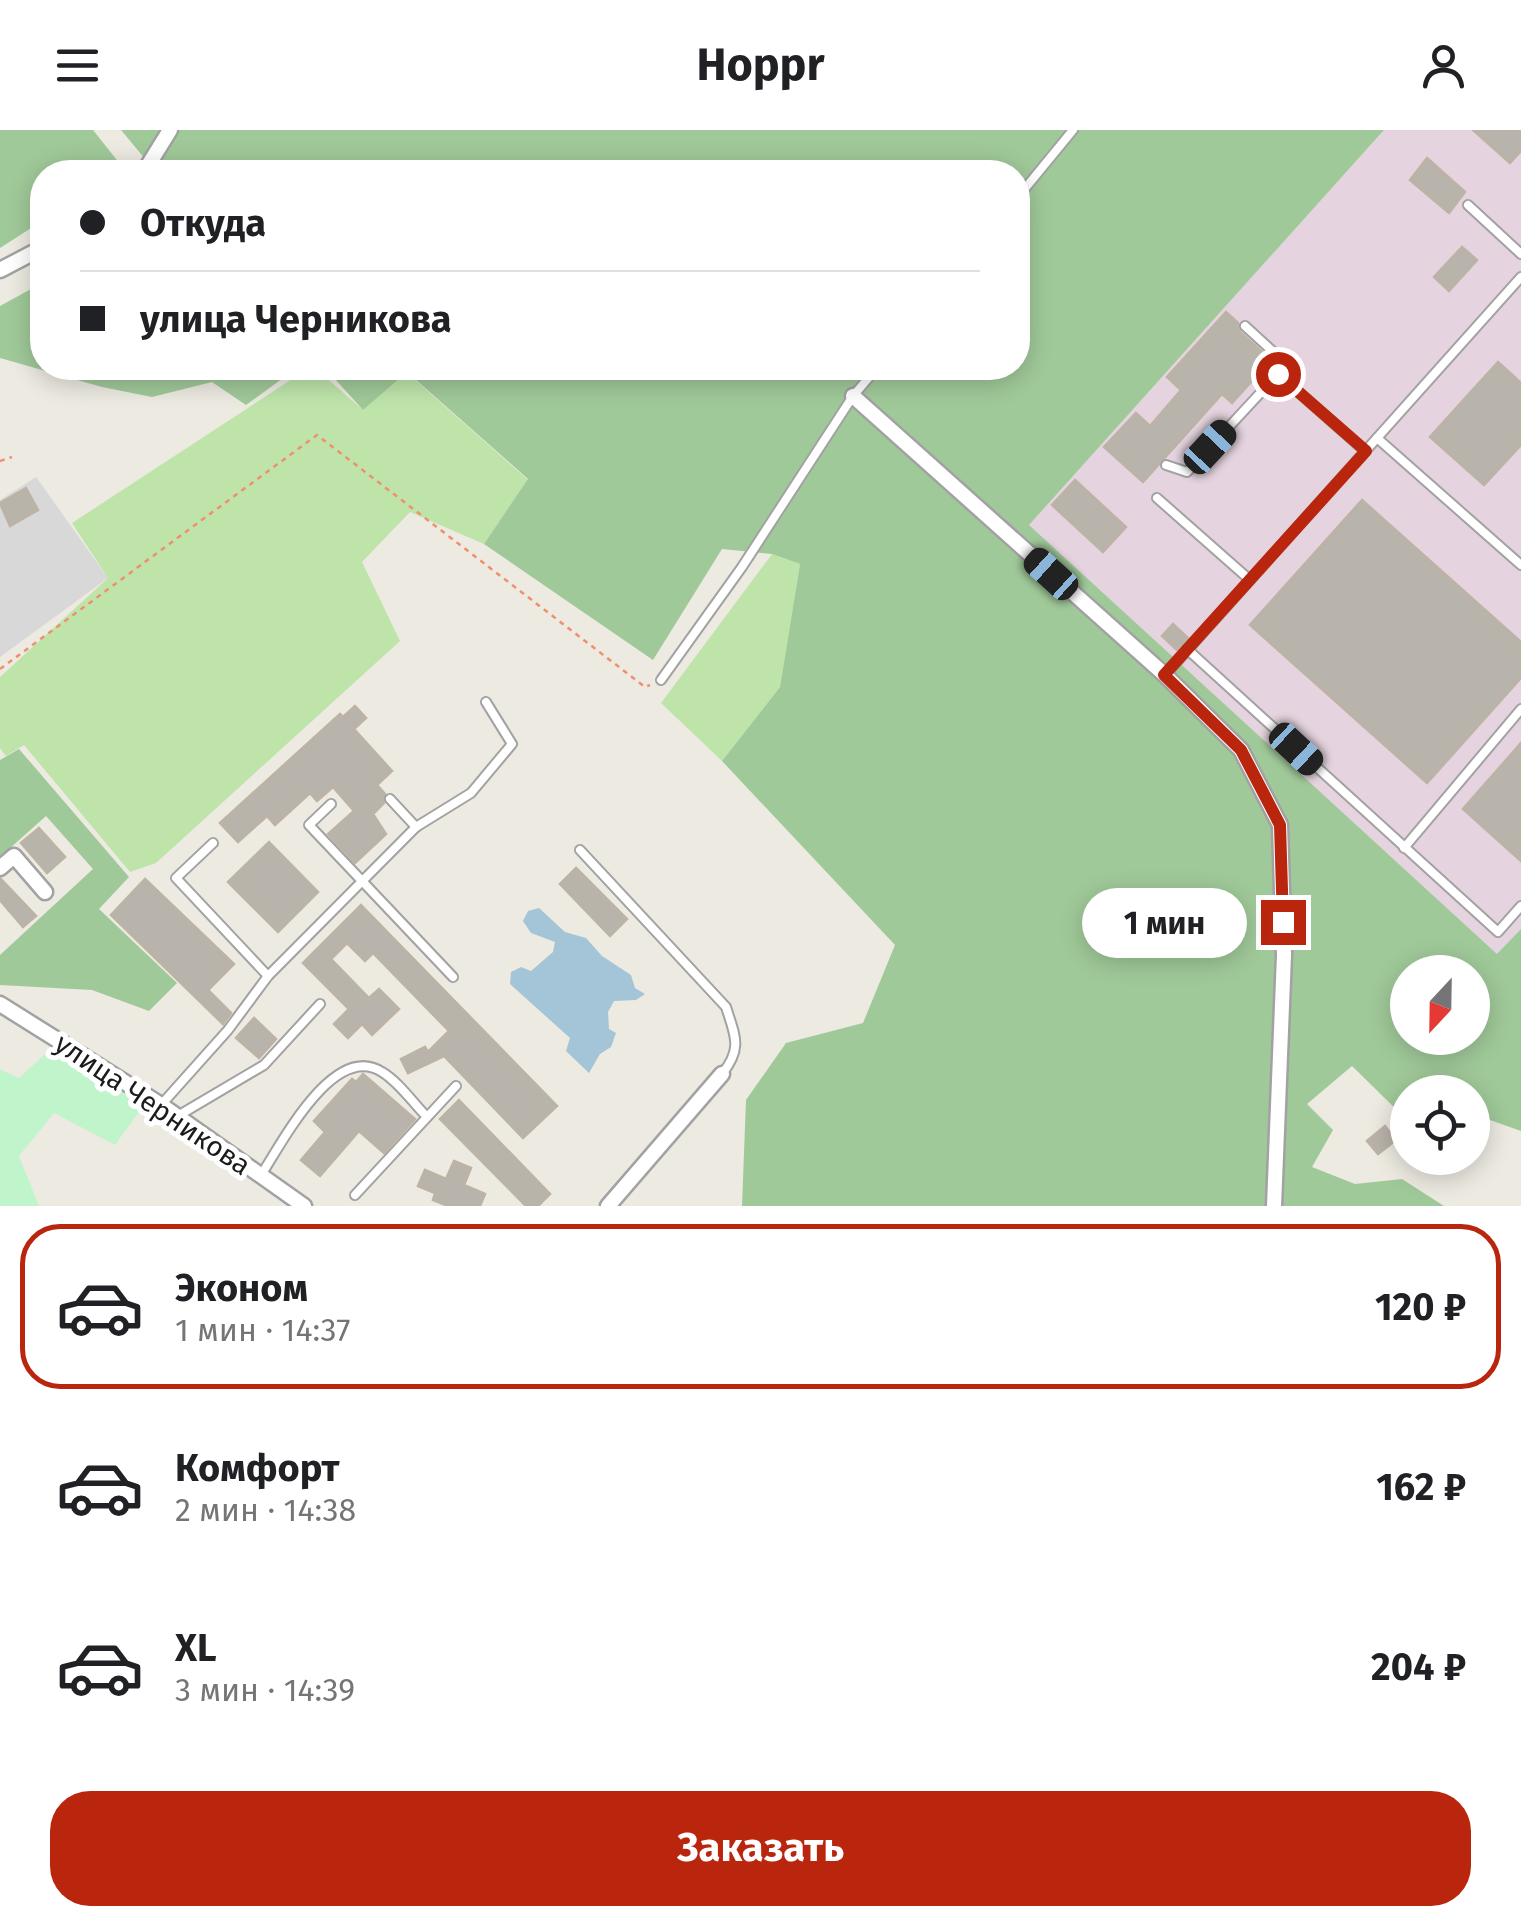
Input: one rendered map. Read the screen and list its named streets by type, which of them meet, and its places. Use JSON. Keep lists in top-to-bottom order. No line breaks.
{"streets":{"street":["улица Черникова"]},"north":"bottom","page":{"header":"Hoppr","banner":["Откуда","улица Черникова"],"bubble":"1 мин","list":[{"name":"Эконом","note":"1 мин · 14:37","value":"120 ₽"},{"name":"Комфорт","note":"2 мин · 14:38","value":"162 ₽"},{"name":"XL","note":"3 мин · 14:39","value":"204 ₽"}],"buttons":"Заказать"}}
